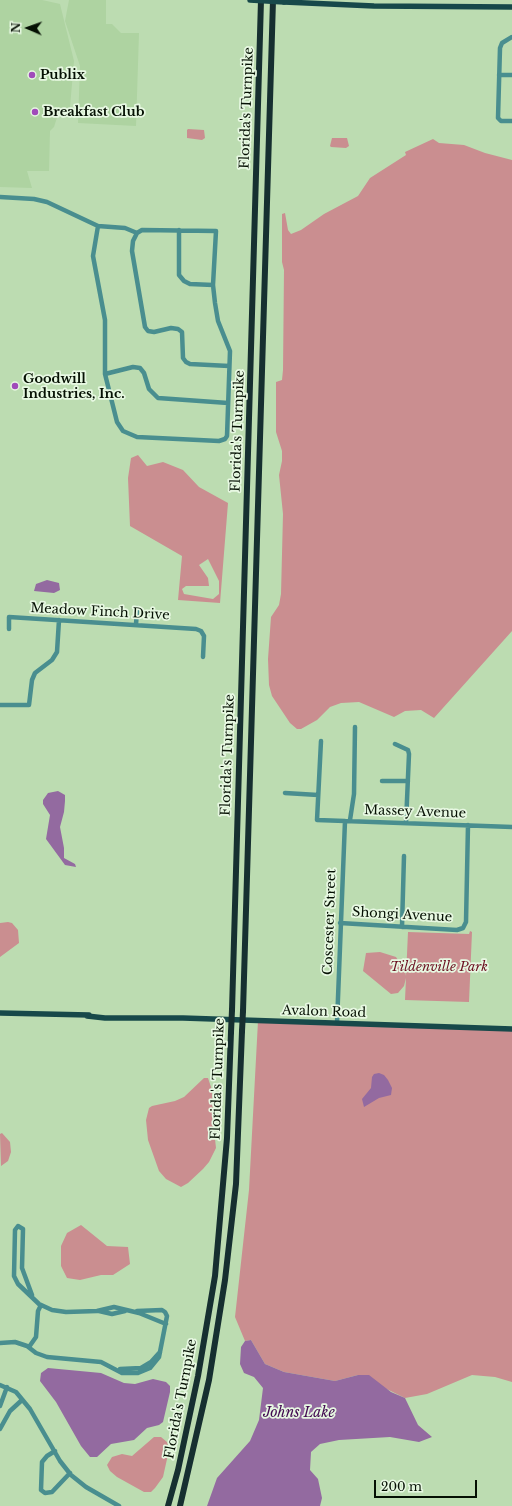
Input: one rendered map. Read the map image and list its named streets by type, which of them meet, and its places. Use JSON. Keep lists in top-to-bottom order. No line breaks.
{"streets":{"highway":["Florida's Turnpike"],"main road":["Avalon Road"],"street":["Meadow Finch Drive","Massey Avenue","Shongi Avenue","Coscester Street"]},"crossings":[["Massey Avenue","Shongi Avenue"],["Massey Avenue","Coscester Street"],["Shongi Avenue","Coscester Street"],["Coscester Street","Avalon Road"]],"water":["Johns Lake"],"parks":["Tildenville Park"],"places":["Publix","Breakfast Club","Goodwill Industries, Inc."],"scale_bar":"200 m","north":"left"}
